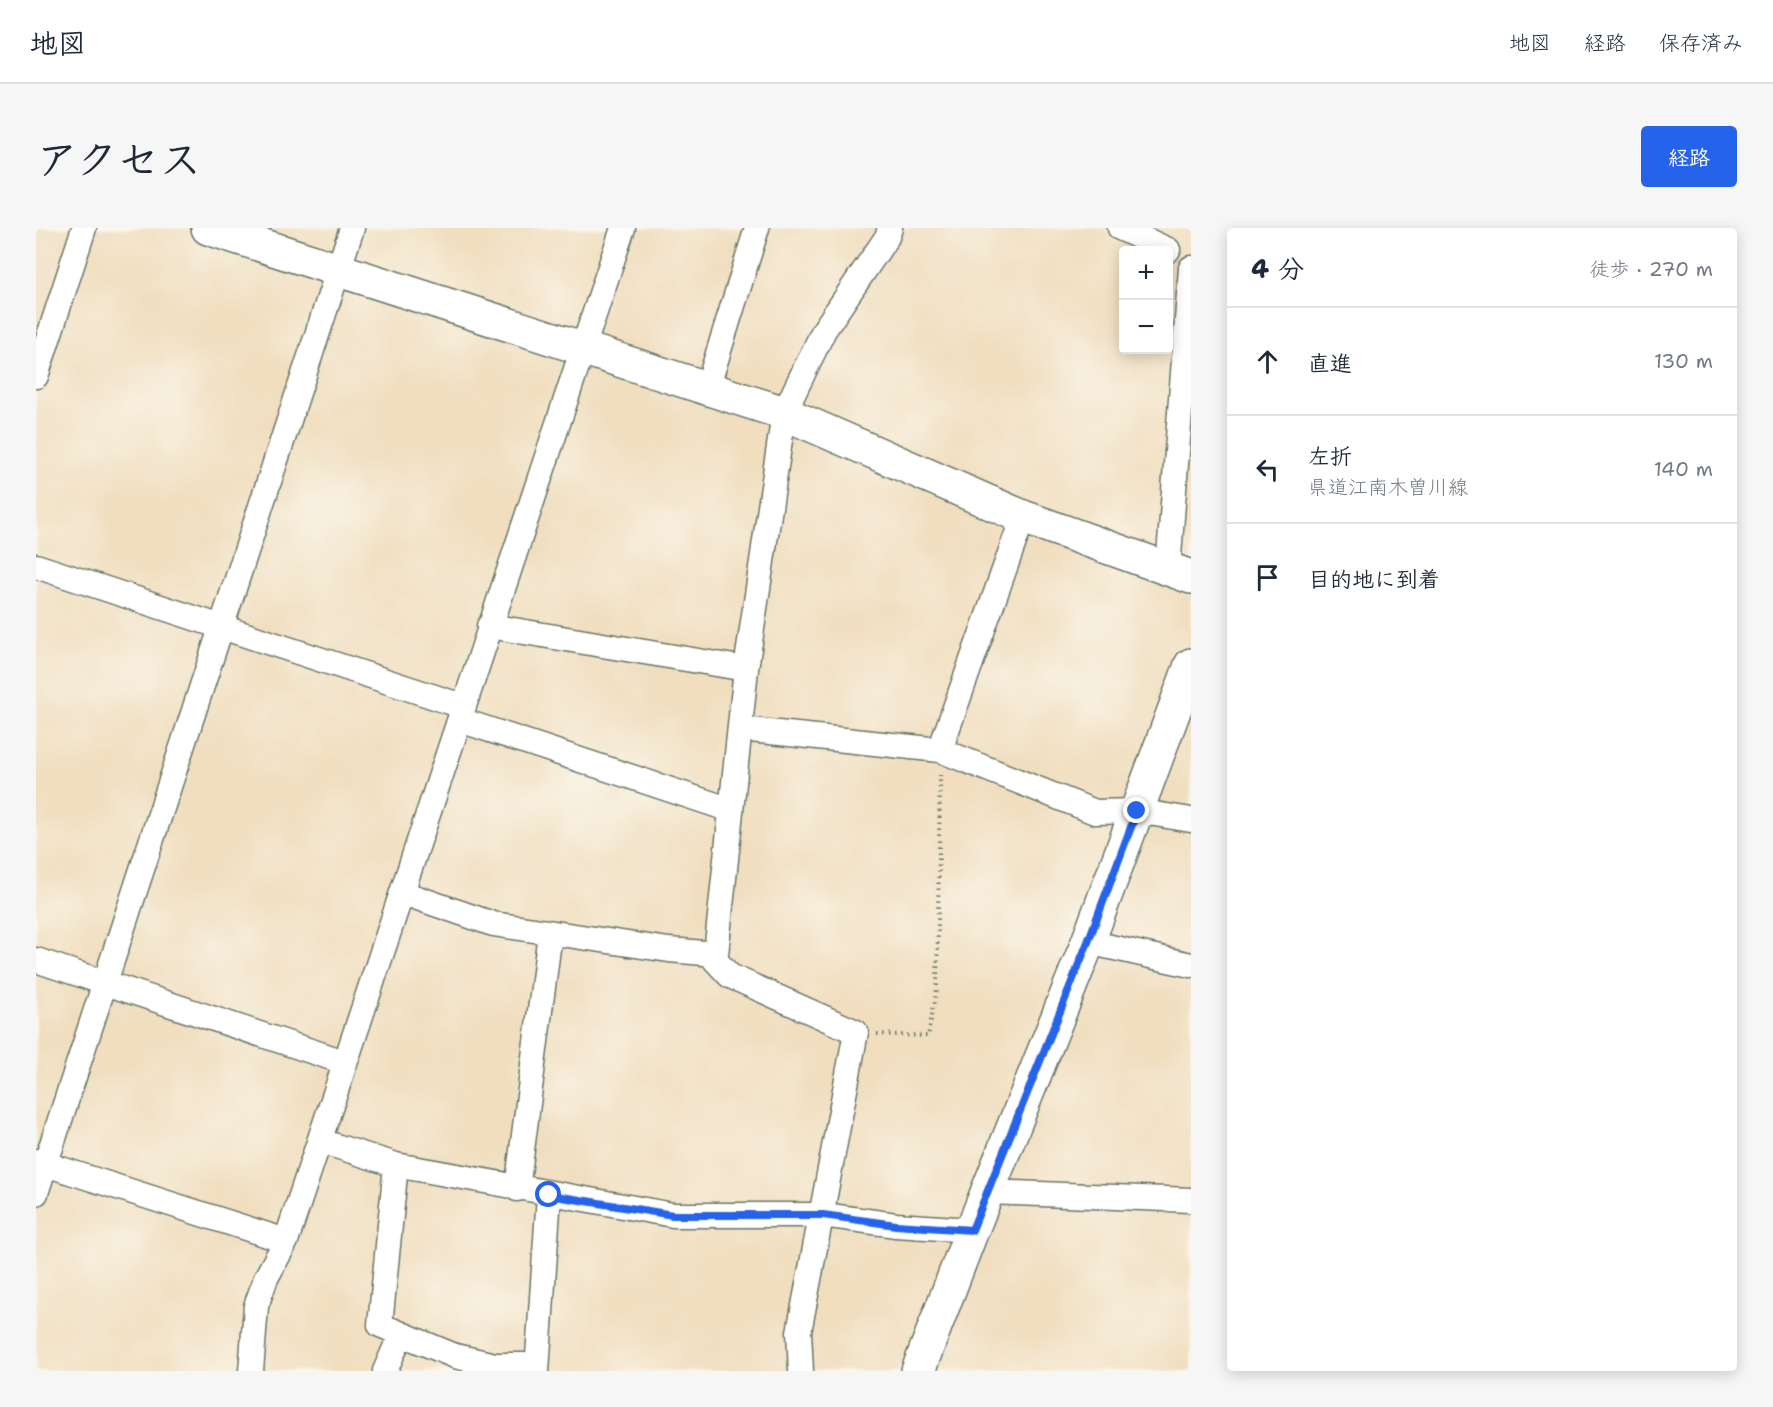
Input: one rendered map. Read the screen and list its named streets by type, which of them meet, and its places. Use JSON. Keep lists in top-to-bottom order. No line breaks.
{"page":{"header":"地図","nav":["地図","経路","保存済み"],"title":"アクセス","buttons":"経路","heading":["4 分","徒歩 · 270 m"],"map_buttons":["+","−"],"list":[["直進","130 m"],["左折","県道江南木曽川線","140 m"],"目的地に到着"]}}
